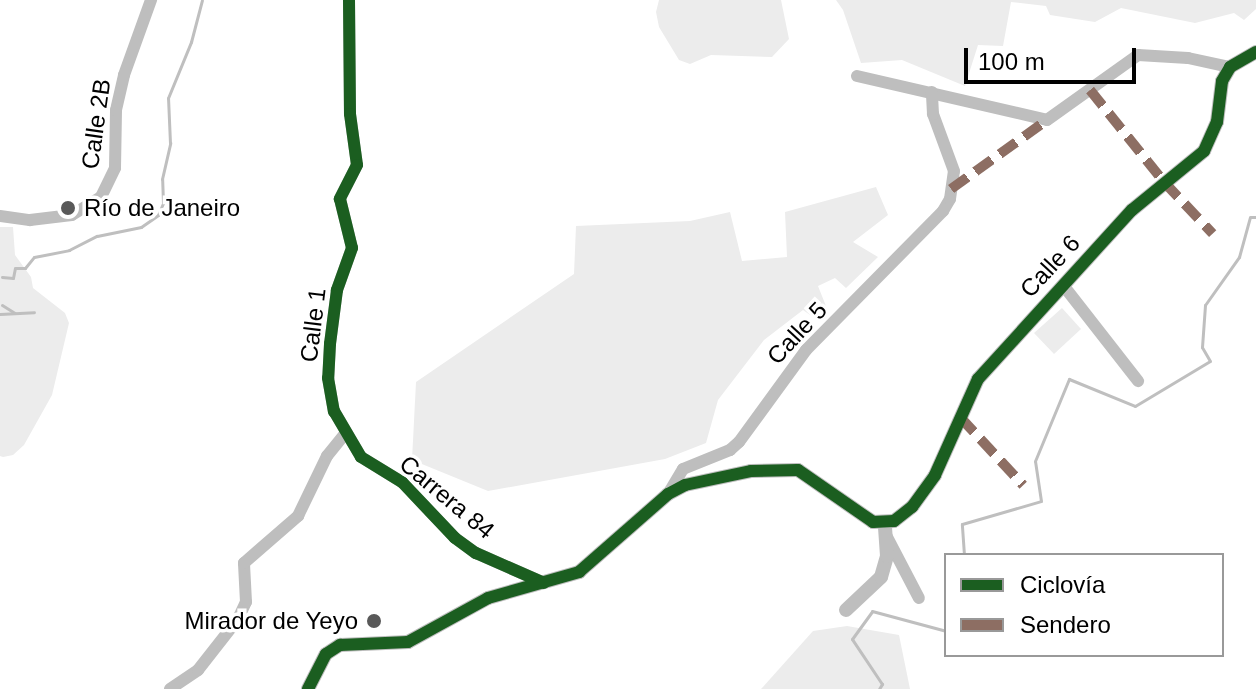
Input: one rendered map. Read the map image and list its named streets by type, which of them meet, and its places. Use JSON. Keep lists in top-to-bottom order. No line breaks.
{"streets":{"street":["Calle 2B","Calle 6","Calle 1","Calle 5","Carrera 84"]},"crossings":[["Calle 1","Carrera 84"]],"places":["Río de Janeiro","Mirador de Yeyo"],"legend":["Ciclovía","Sendero"],"scale_bar":"100 m"}
